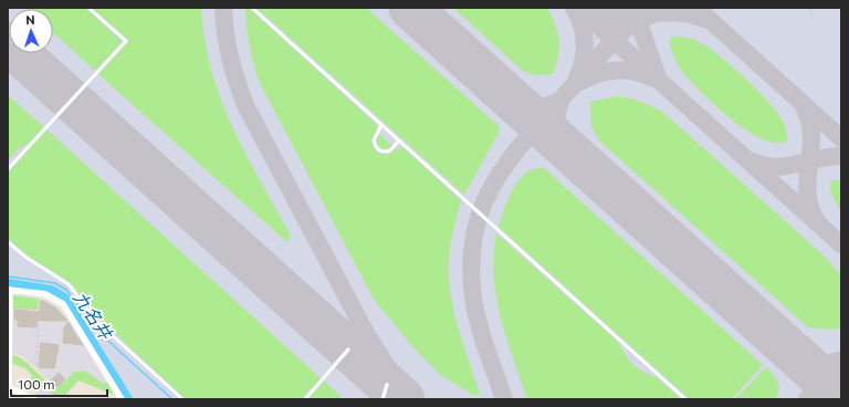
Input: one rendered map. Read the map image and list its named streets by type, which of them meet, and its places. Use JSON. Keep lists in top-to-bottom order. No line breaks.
{"water":["九名井"],"scale_bar":"100 m","north":"top"}
